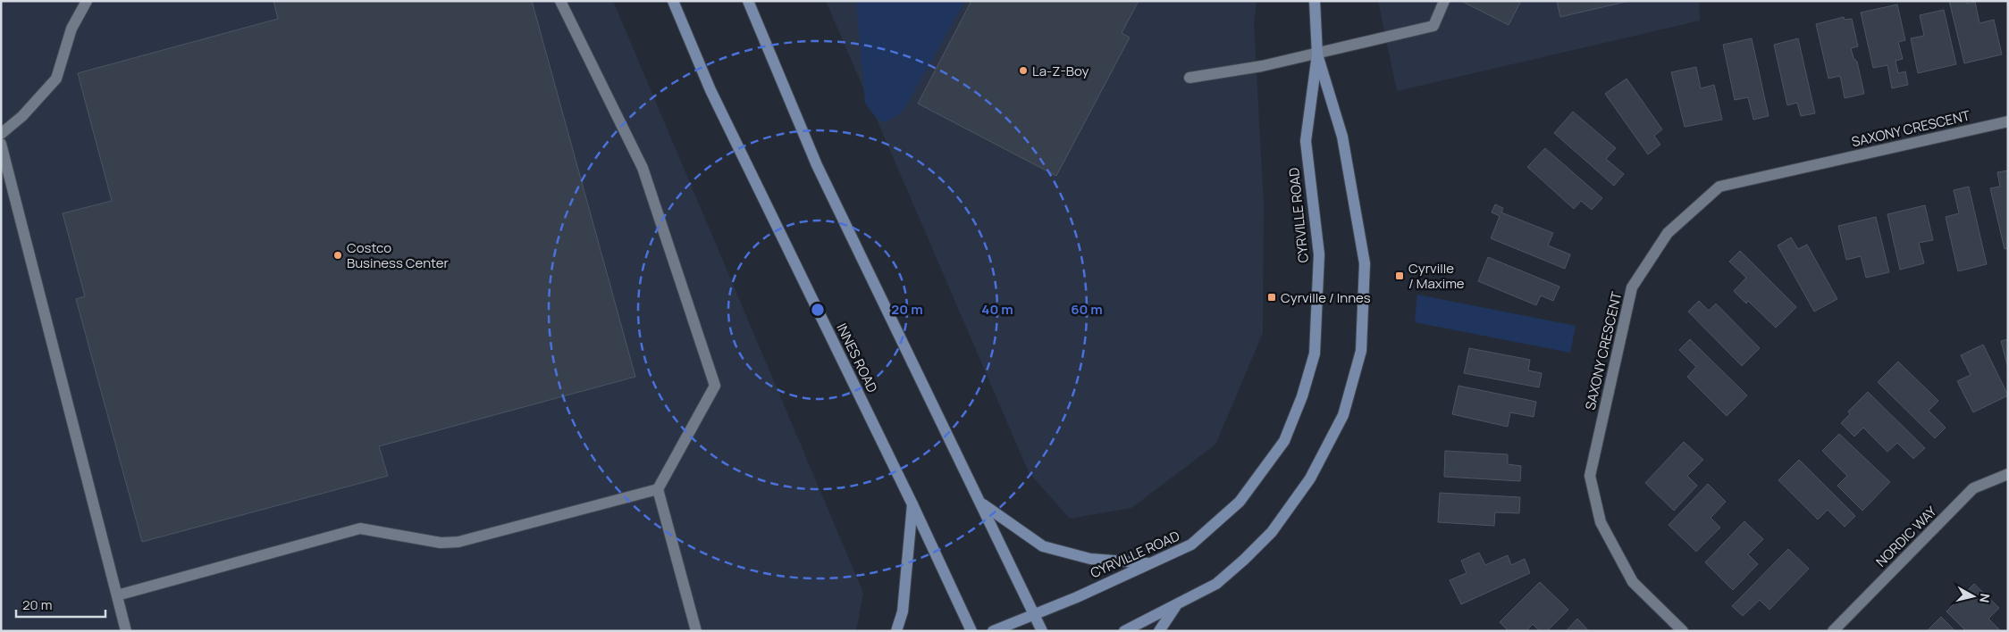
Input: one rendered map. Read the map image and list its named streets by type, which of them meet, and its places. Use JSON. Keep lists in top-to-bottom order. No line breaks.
{"streets":{"main road":["CYRVILLE ROAD","INNES ROAD"],"street":["SAXONY CRESCENT","NORDIC WAY"]},"places":{"other":["La-Z-Boy","Costco Business Center"],"transit":["Cyrville / Maxime","Cyrville / Innes"]},"scale_bar":"20 m","north":"right","rings":["20 m","40 m","60 m"]}
